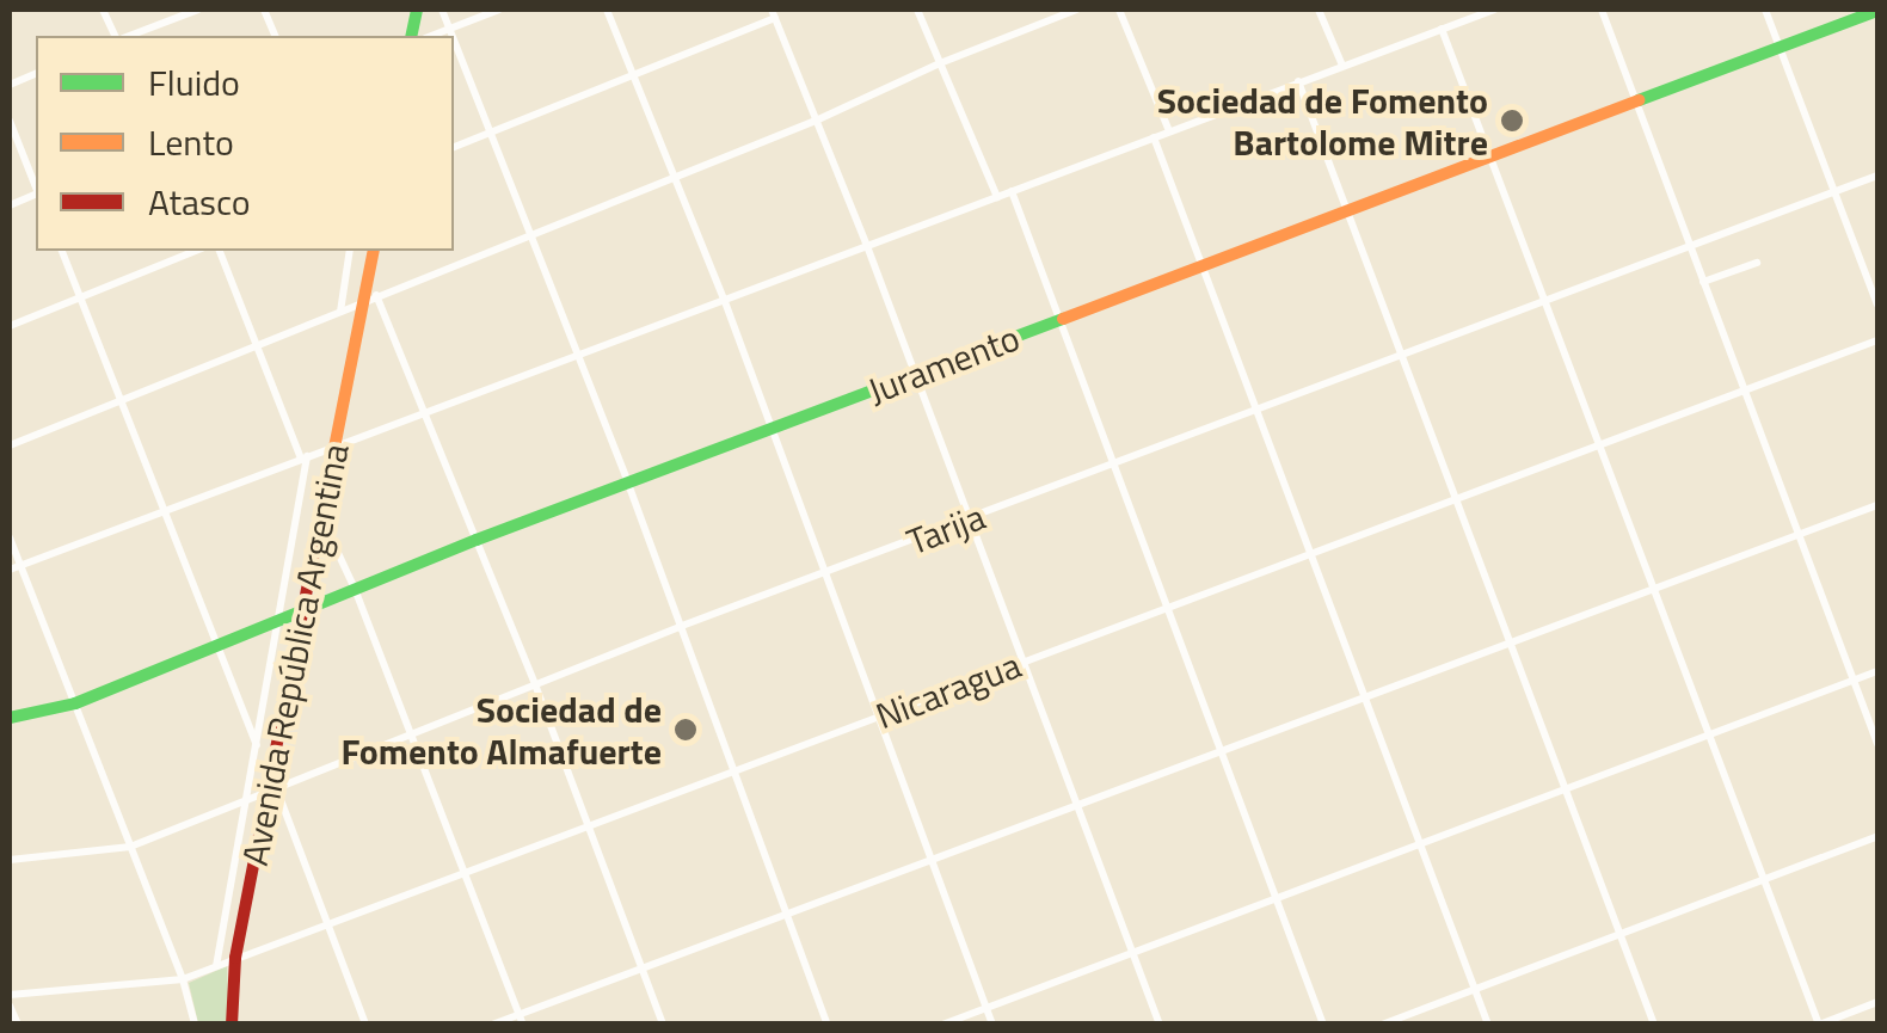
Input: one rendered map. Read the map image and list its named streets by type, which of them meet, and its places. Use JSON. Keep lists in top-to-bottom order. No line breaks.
{"streets":{"street":["Juramento","Tarija","Avenida República Argentina","Nicaragua"]},"crossings":[["Juramento","Avenida República Argentina"],["Tarija","Avenida República Argentina"],["Avenida República Argentina","Nicaragua"]],"places":["Sociedad de Fomento Bartolome Mitre","Sociedad de Fomento Almafuerte"],"legend":["Fluido","Lento","Atasco"]}
